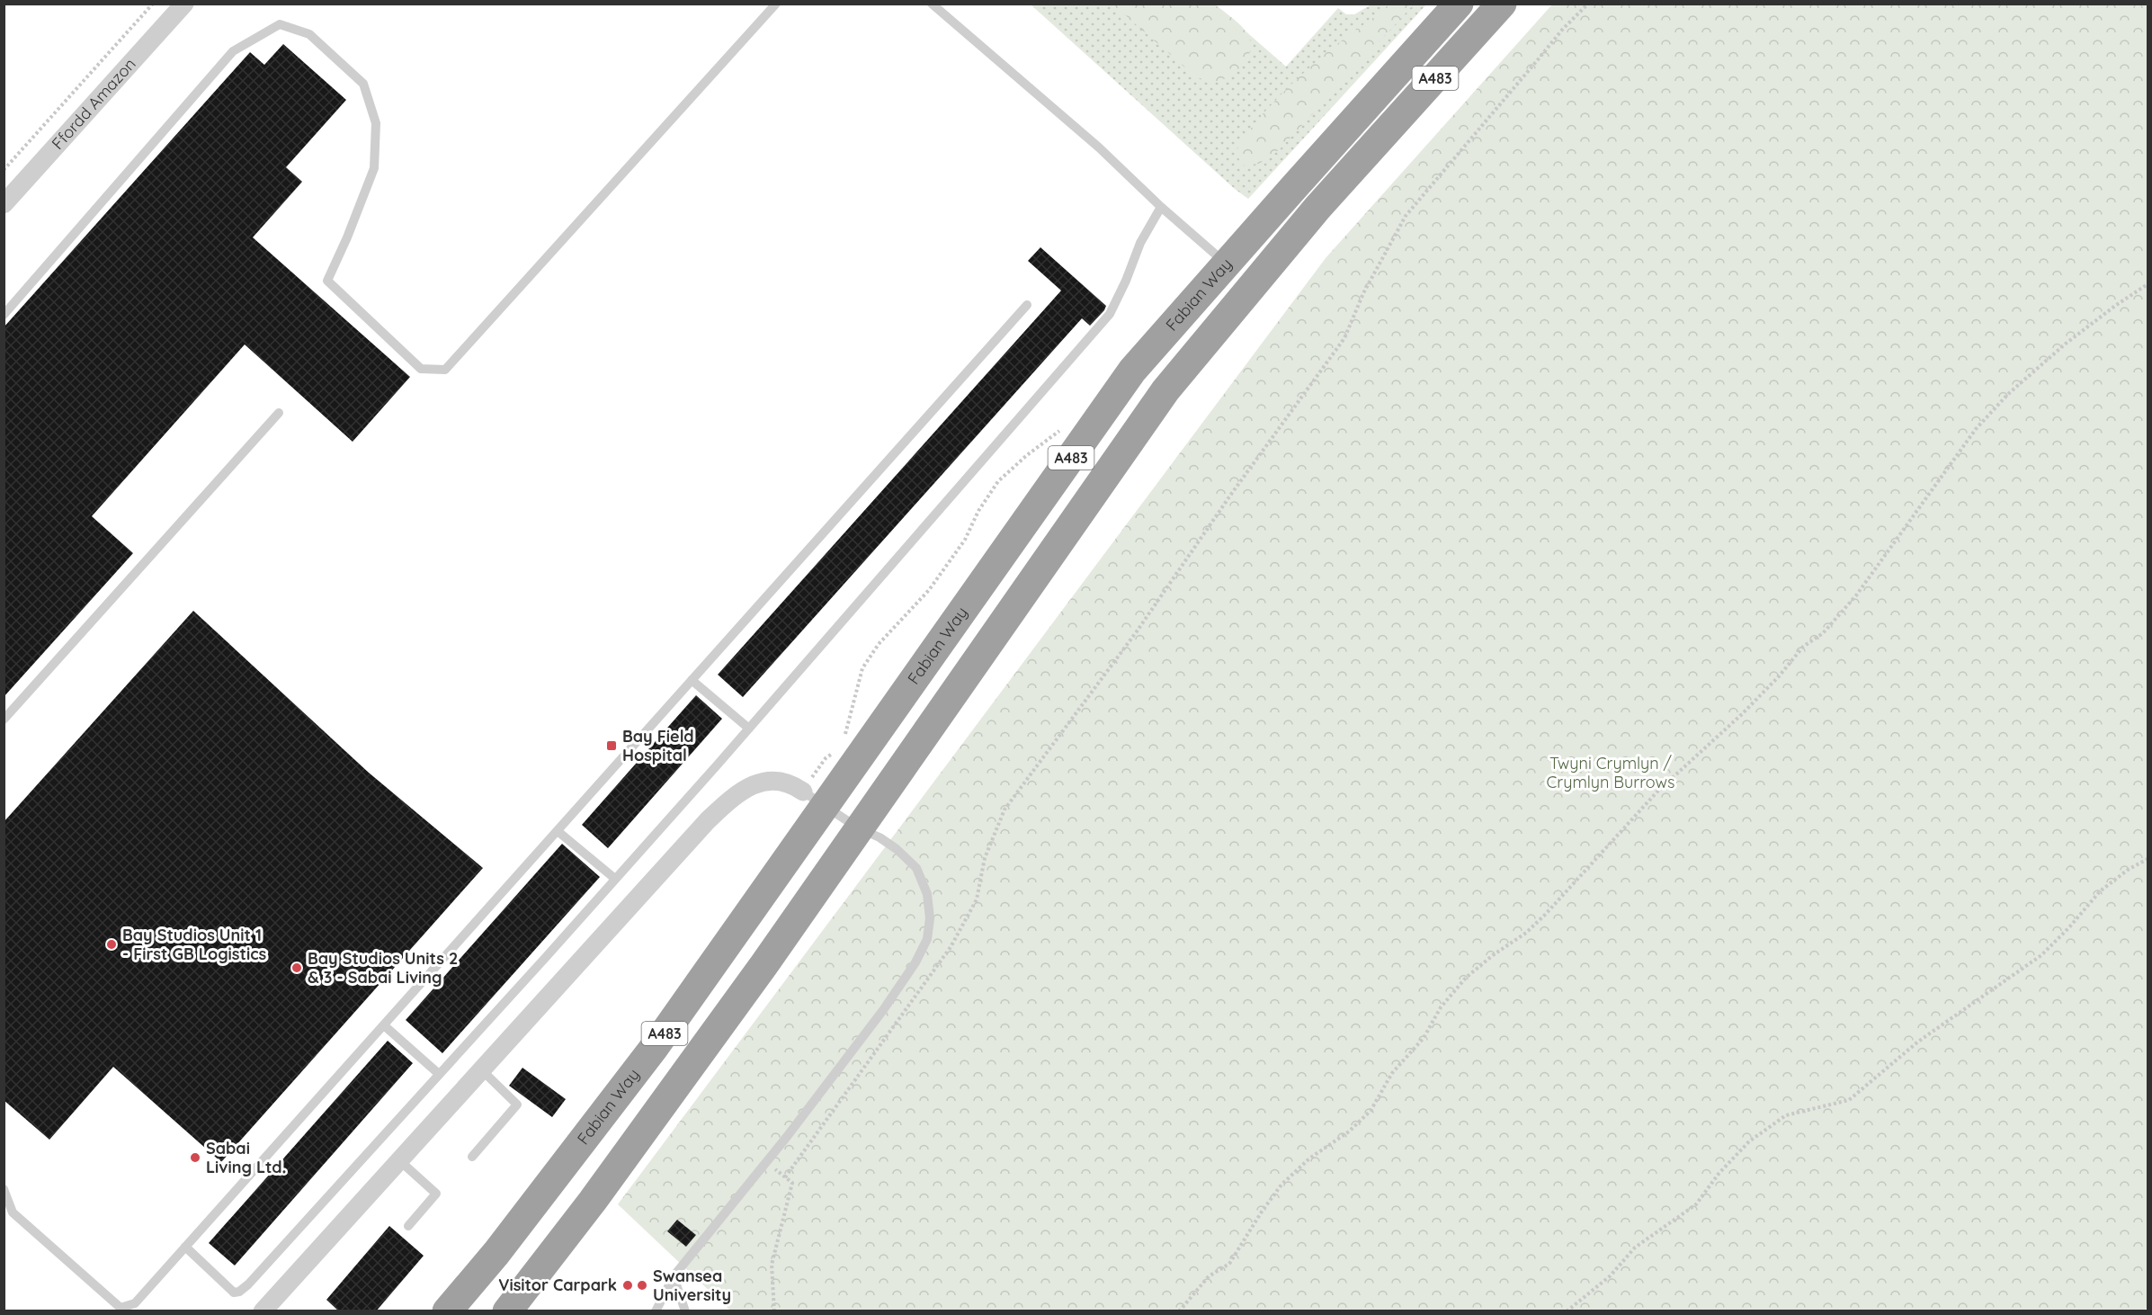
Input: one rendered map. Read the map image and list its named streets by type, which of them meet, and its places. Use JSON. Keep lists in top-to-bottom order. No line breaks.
{"streets":{"highway":["A483","Fabian Way"],"street":["Ffordd Amazon"]},"parks":["Twyni Crymlyn / Crymlyn Burrows"],"places":{"transit":["Bay Field Hospital"],"other":["Bay Studios Unit 1 - First GB Logistics","Bay Studios Units 2 & 3 - Sabai Living","Sabai Living Ltd.","Visitor Carpark","Swansea University"]}}
